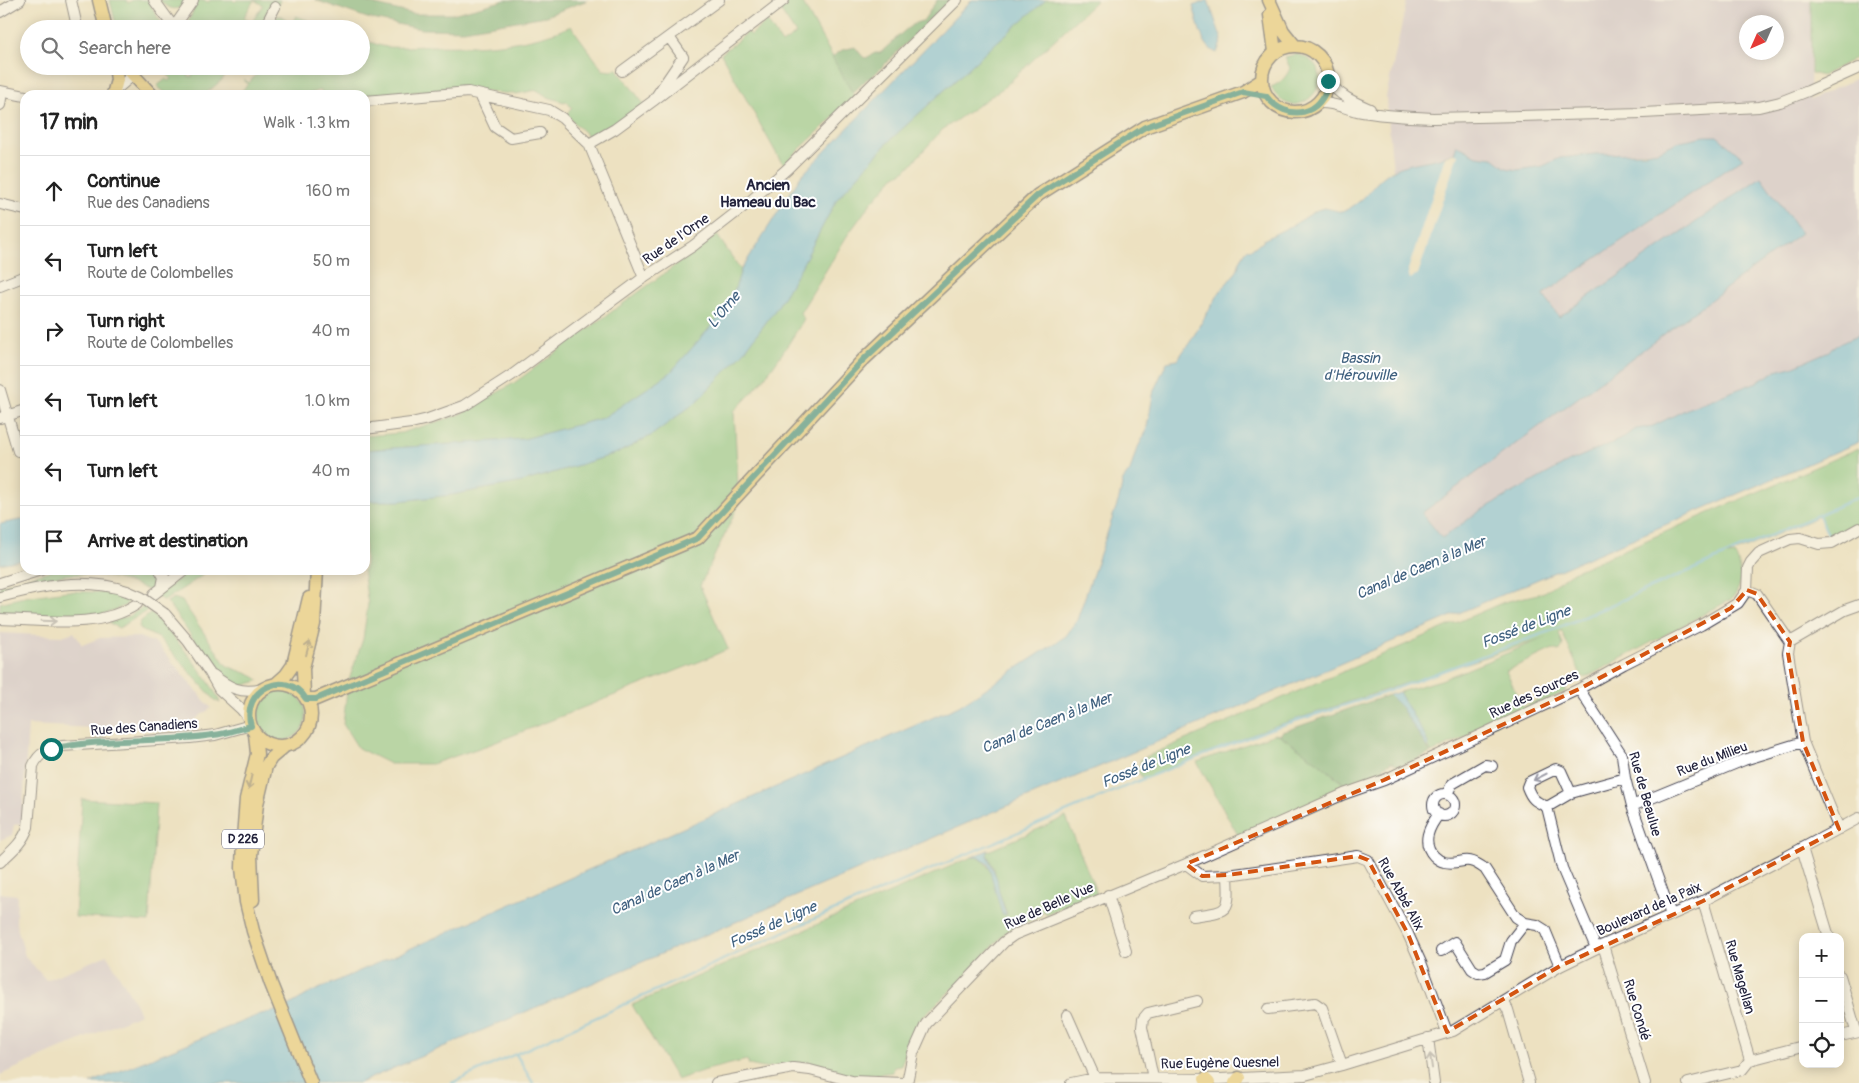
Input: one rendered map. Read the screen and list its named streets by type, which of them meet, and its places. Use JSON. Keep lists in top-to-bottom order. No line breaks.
{"streets":{"main road":["D 226"],"street":["Rue de l'Orne","Rue des Sources","Rue des Canadiens","Rue du Milieu","Rue de Beaulue","Rue Abbé Alix","Rue de Belle Vue","Boulevard de la Paix","Rue Magellan","Rue Condé","Rue Eugène Quesnel"]},"crossings":[["Rue des Sources","Rue de Beaulue"],["Rue des Sources","Rue Abbé Alix"],["Rue des Sources","Rue de Belle Vue"],["Rue des Canadiens","D 226"],["Rue du Milieu","Rue de Beaulue"],["Rue de Beaulue","Boulevard de la Paix"],["Rue Abbé Alix","Rue de Belle Vue"],["Rue Abbé Alix","Boulevard de la Paix"],["Rue Abbé Alix","Rue Eugène Quesnel"],["Boulevard de la Paix","Rue Magellan"],["Boulevard de la Paix","Rue Condé"],["Boulevard de la Paix","Rue Eugène Quesnel"]],"districts":["Ancien Hameau du Bac"],"water":["L'Orne","Bassin d'Hérouville","Canal de Caen à la Mer","Fossé de Ligne"],"north":"bottom left","page":{"search":"Search here","heading":["17 min","Walk · 1.3 km"],"list":[["Continue","Rue des Canadiens","160 m"],["Turn left","Route de Colombelles","50 m"],["Turn right","Route de Colombelles","40 m"],["Turn left","1.0 km"],["Turn left","40 m"],"Arrive at destination"],"map_buttons":["+","−"]}}
